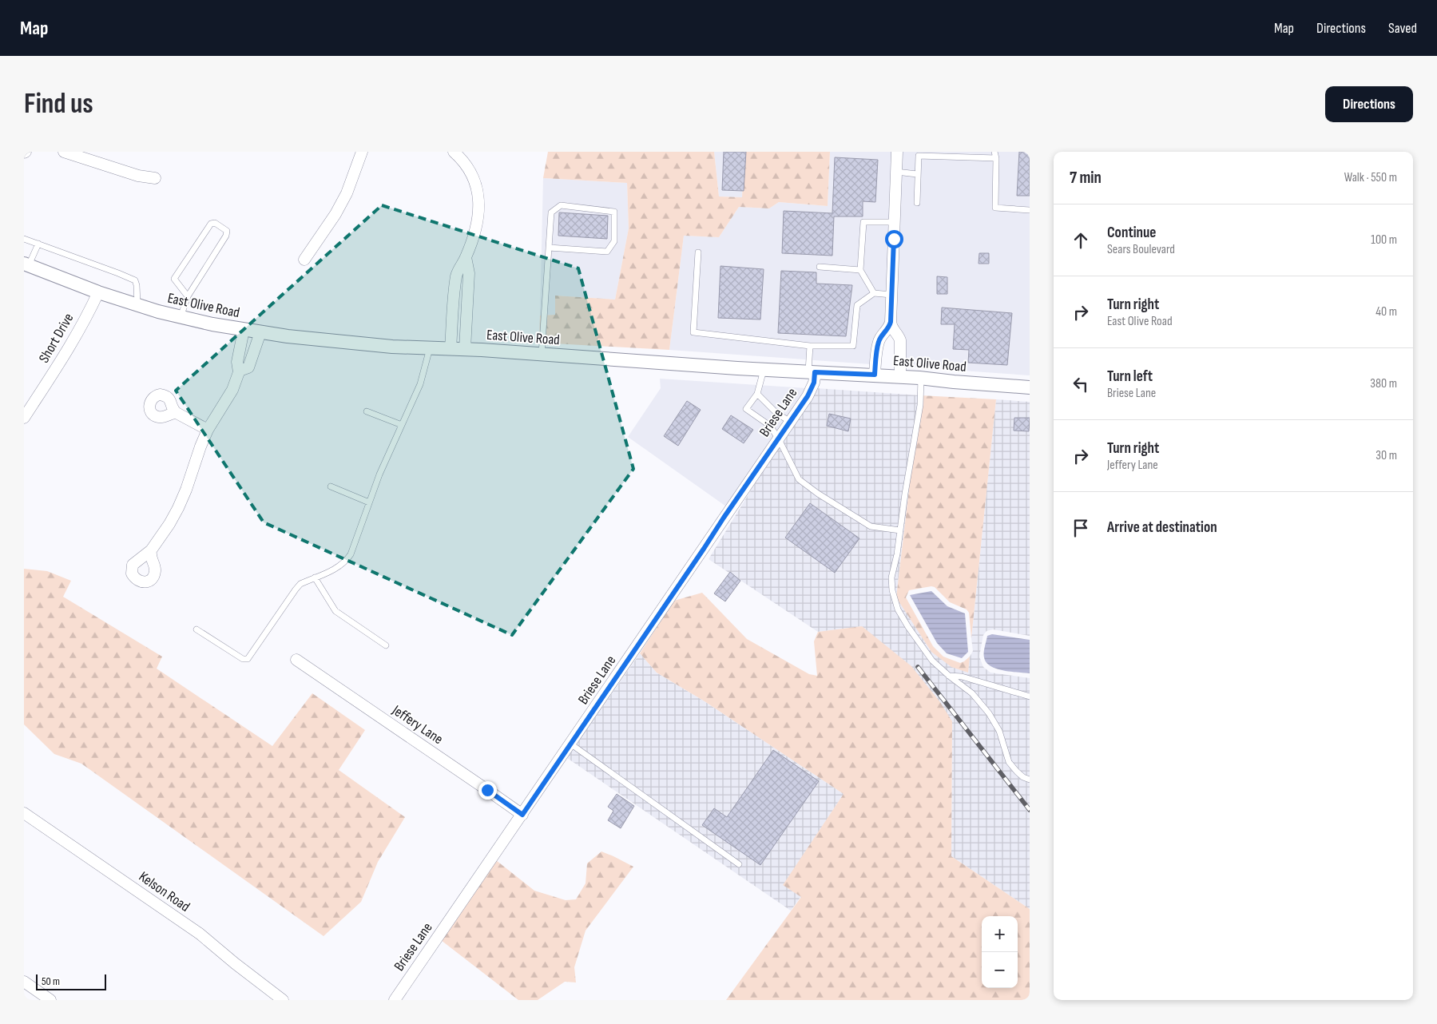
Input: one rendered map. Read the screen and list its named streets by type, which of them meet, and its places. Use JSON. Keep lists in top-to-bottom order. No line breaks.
{"streets":{"street":["East Olive Road","Short Drive","Briese Lane","Jeffery Lane","Kelson Road"]},"crossings":[["East Olive Road","Short Drive"],["East Olive Road","Briese Lane"],["Briese Lane","Jeffery Lane"]],"scale_bar":"50 m","page":{"header":"Map","nav":["Map","Directions","Saved"],"buttons":"Directions","title":"Find us","heading":["7 min","Walk · 550 m"],"list":[["Continue","Sears Boulevard","100 m"],["Turn right","East Olive Road","40 m"],["Turn left","Briese Lane","380 m"],["Turn right","Jeffery Lane","30 m"],"Arrive at destination"],"map_buttons":["+","−"],"scale":"50 m"}}
